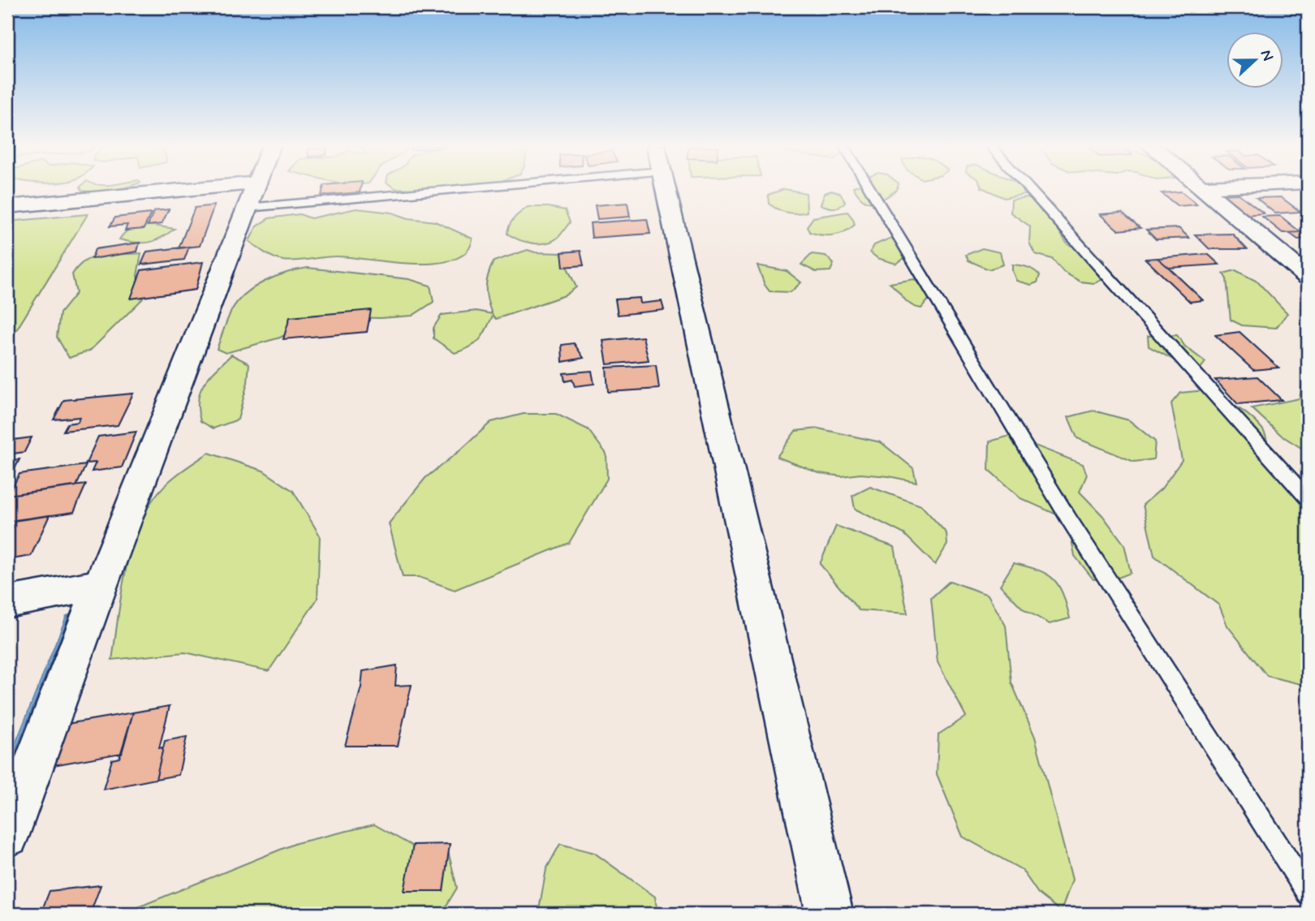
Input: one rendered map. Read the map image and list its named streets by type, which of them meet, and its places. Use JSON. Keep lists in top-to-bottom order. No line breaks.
{"north":"right"}
